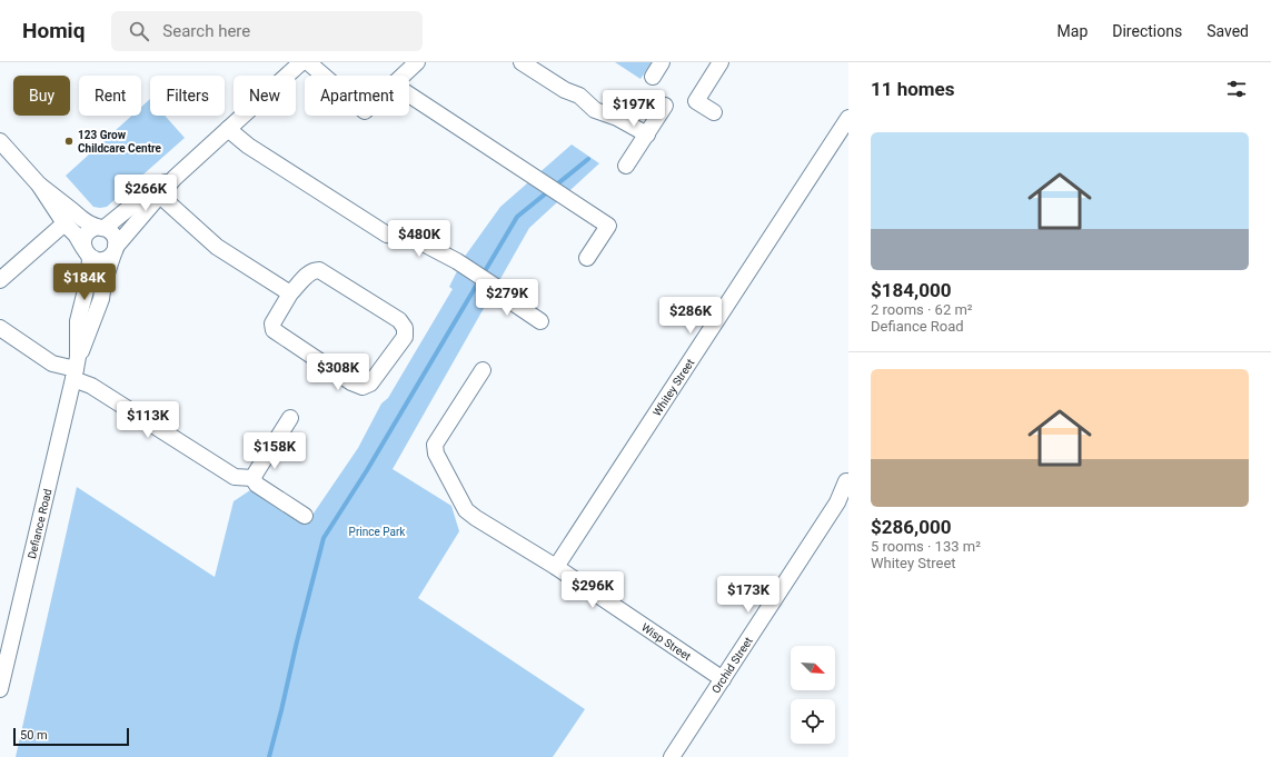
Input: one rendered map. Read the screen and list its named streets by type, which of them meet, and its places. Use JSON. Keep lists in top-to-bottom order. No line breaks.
{"streets":{"street":["Whitey Street","Defiance Road","Wisp Street","Orchid Street"]},"crossings":[["Whitey Street","Wisp Street"],["Wisp Street","Orchid Street"]],"parks":["Prince Park"],"places":["123 Grow Childcare Centre"],"scale_bar":"50 m","north":"bottom right","page":{"header":"Homiq","search":"Search here","nav":["Map","Directions","Saved"],"heading":"11 homes","chip":["Buy","Rent","Filters","New","Apartment"],"price":["$197K","$266K","$480K","$184K","$279K","$286K","$308K","$113K","$158K","$296K","$173K"],"list":[{"name":"$184,000","note":"2 rooms · 62 m² · Defiance Road"},{"name":"$286,000","note":"5 rooms · 133 m² · Whitey Street"}],"scale":"50 m"}}
